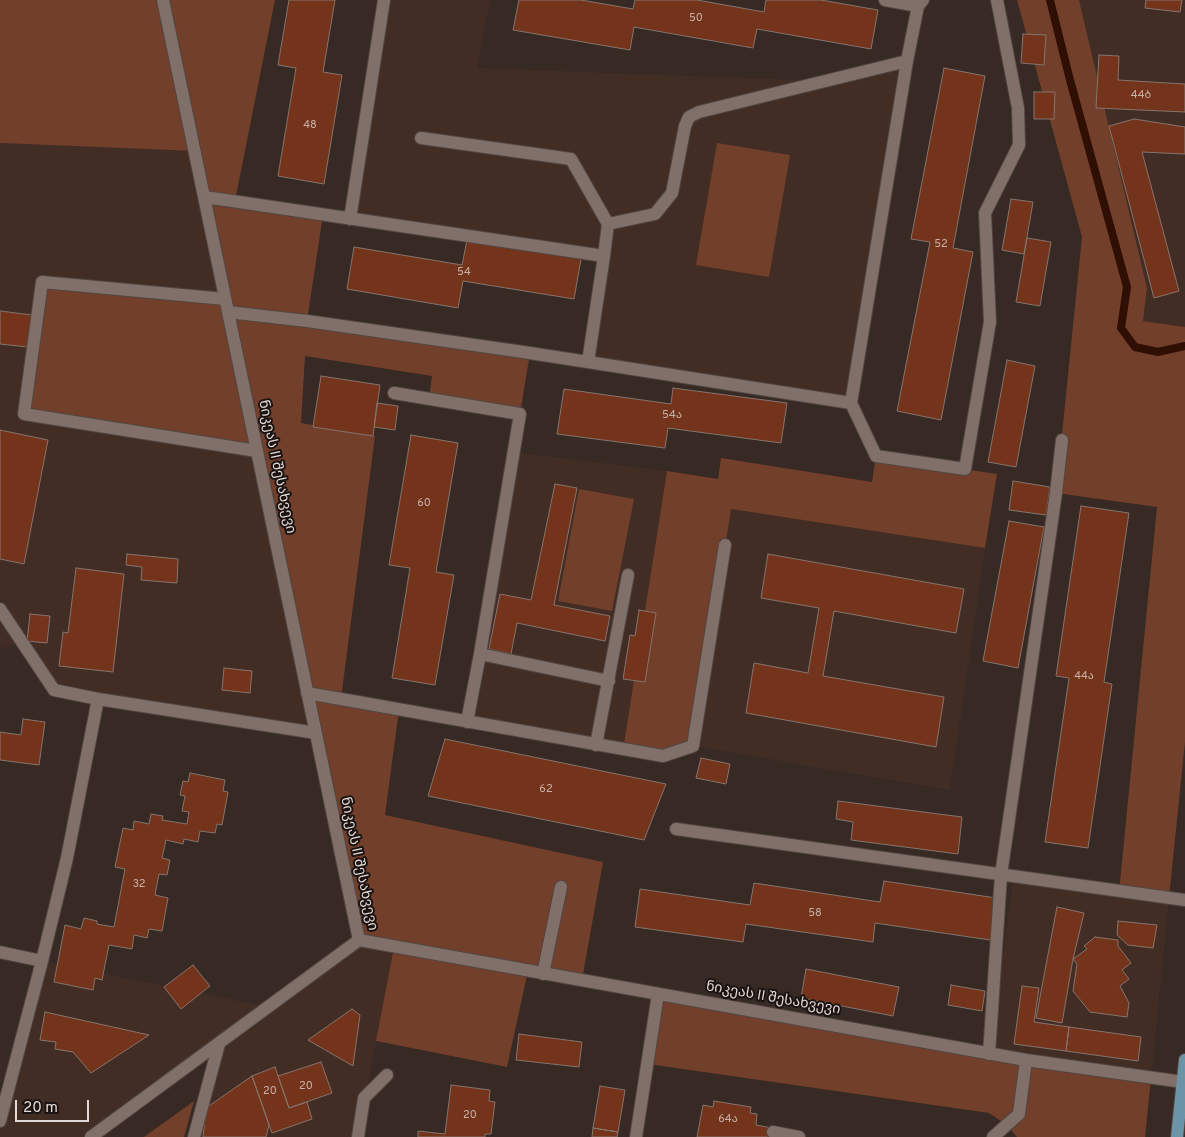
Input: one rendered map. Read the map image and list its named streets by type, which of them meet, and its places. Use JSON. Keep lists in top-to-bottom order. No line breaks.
{"streets":{"street":["ნიკეას II შესახვევი"]},"house_numbers":["50","44ბ","48","52","54","54ა","60","44ა","62","32","58","20","20","20","64ა"],"scale_bar":"20 m"}
